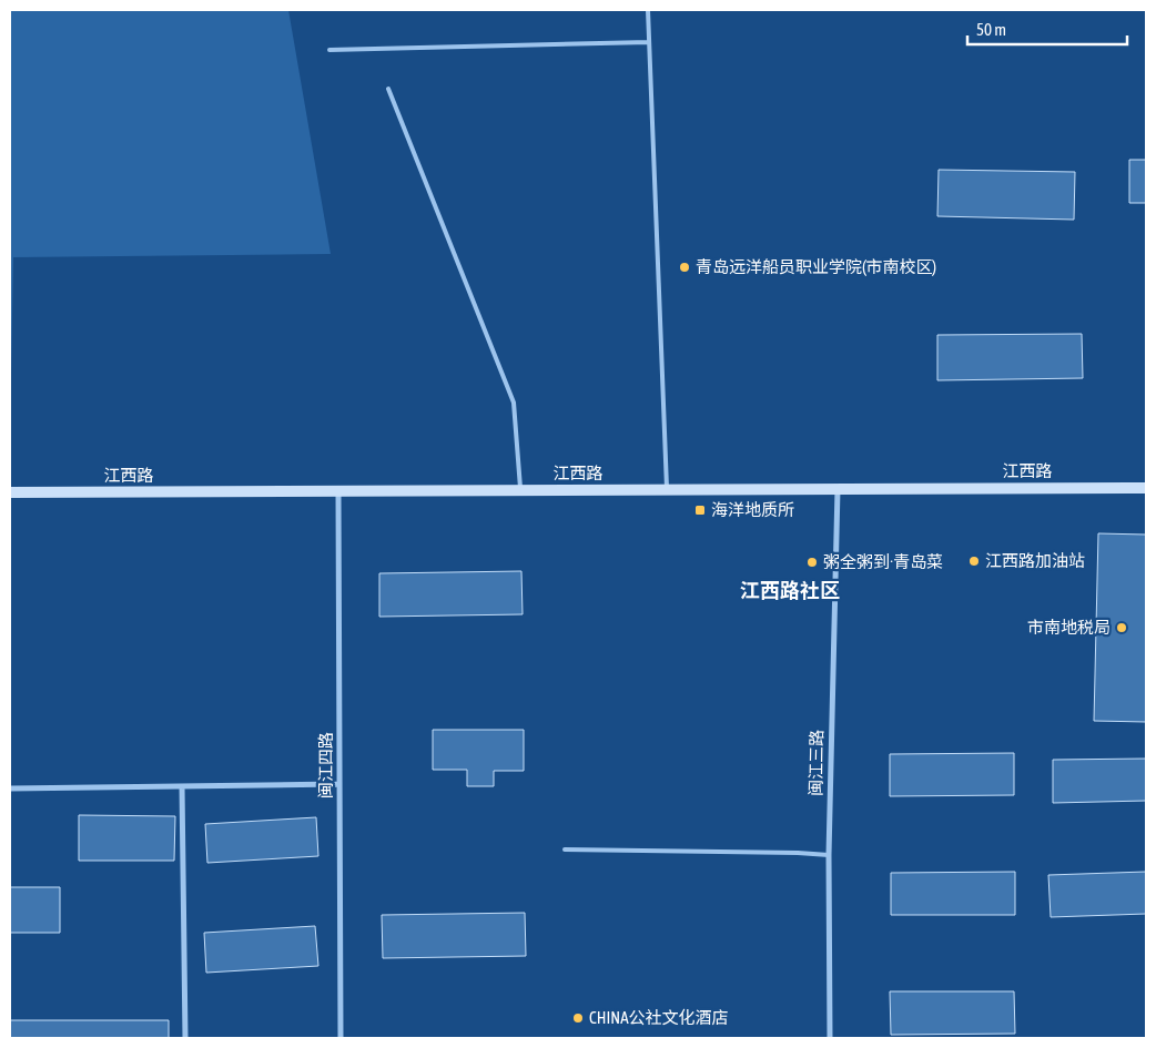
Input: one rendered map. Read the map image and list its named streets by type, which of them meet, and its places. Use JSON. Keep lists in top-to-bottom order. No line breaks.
{"streets":{"main road":["江西路"],"street":["闽江三路","闽江四路"]},"crossings":[["江西路","闽江三路"],["江西路","闽江四路"]],"districts":["江西路社区"],"places":{"other":["青岛远洋船员职业学院(市南校区)","江西路加油站","粥全粥到·青岛菜","市南地税局","CHINA公社文化酒店"],"transit":["海洋地质所"]},"scale_bar":"50 m"}
